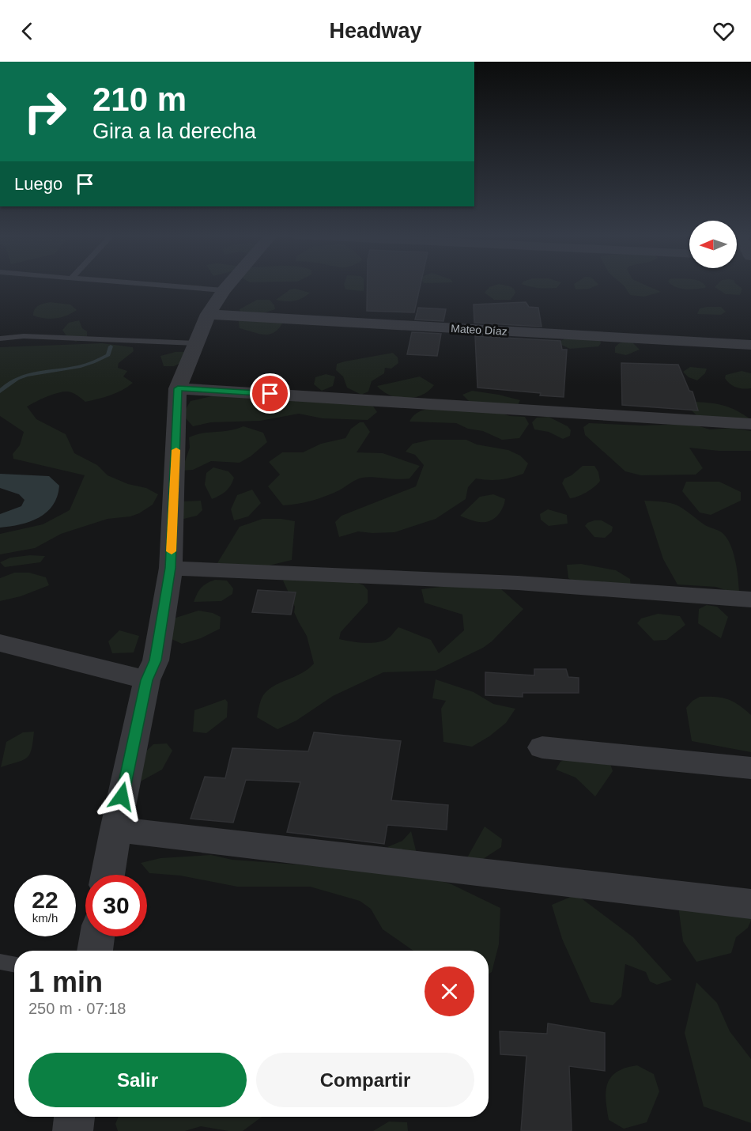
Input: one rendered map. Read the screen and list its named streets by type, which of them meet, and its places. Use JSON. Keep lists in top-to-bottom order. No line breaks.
{"streets":{"street":["Mateo Díaz"]},"north":"left","page":{"header":"Headway","turn":["210 m","Gira a la derecha"],"then":"Luego","speed":"22 km/h","limit":"30","heading":["1 min","250 m · 07:18"],"buttons":["Salir","Compartir"]}}
